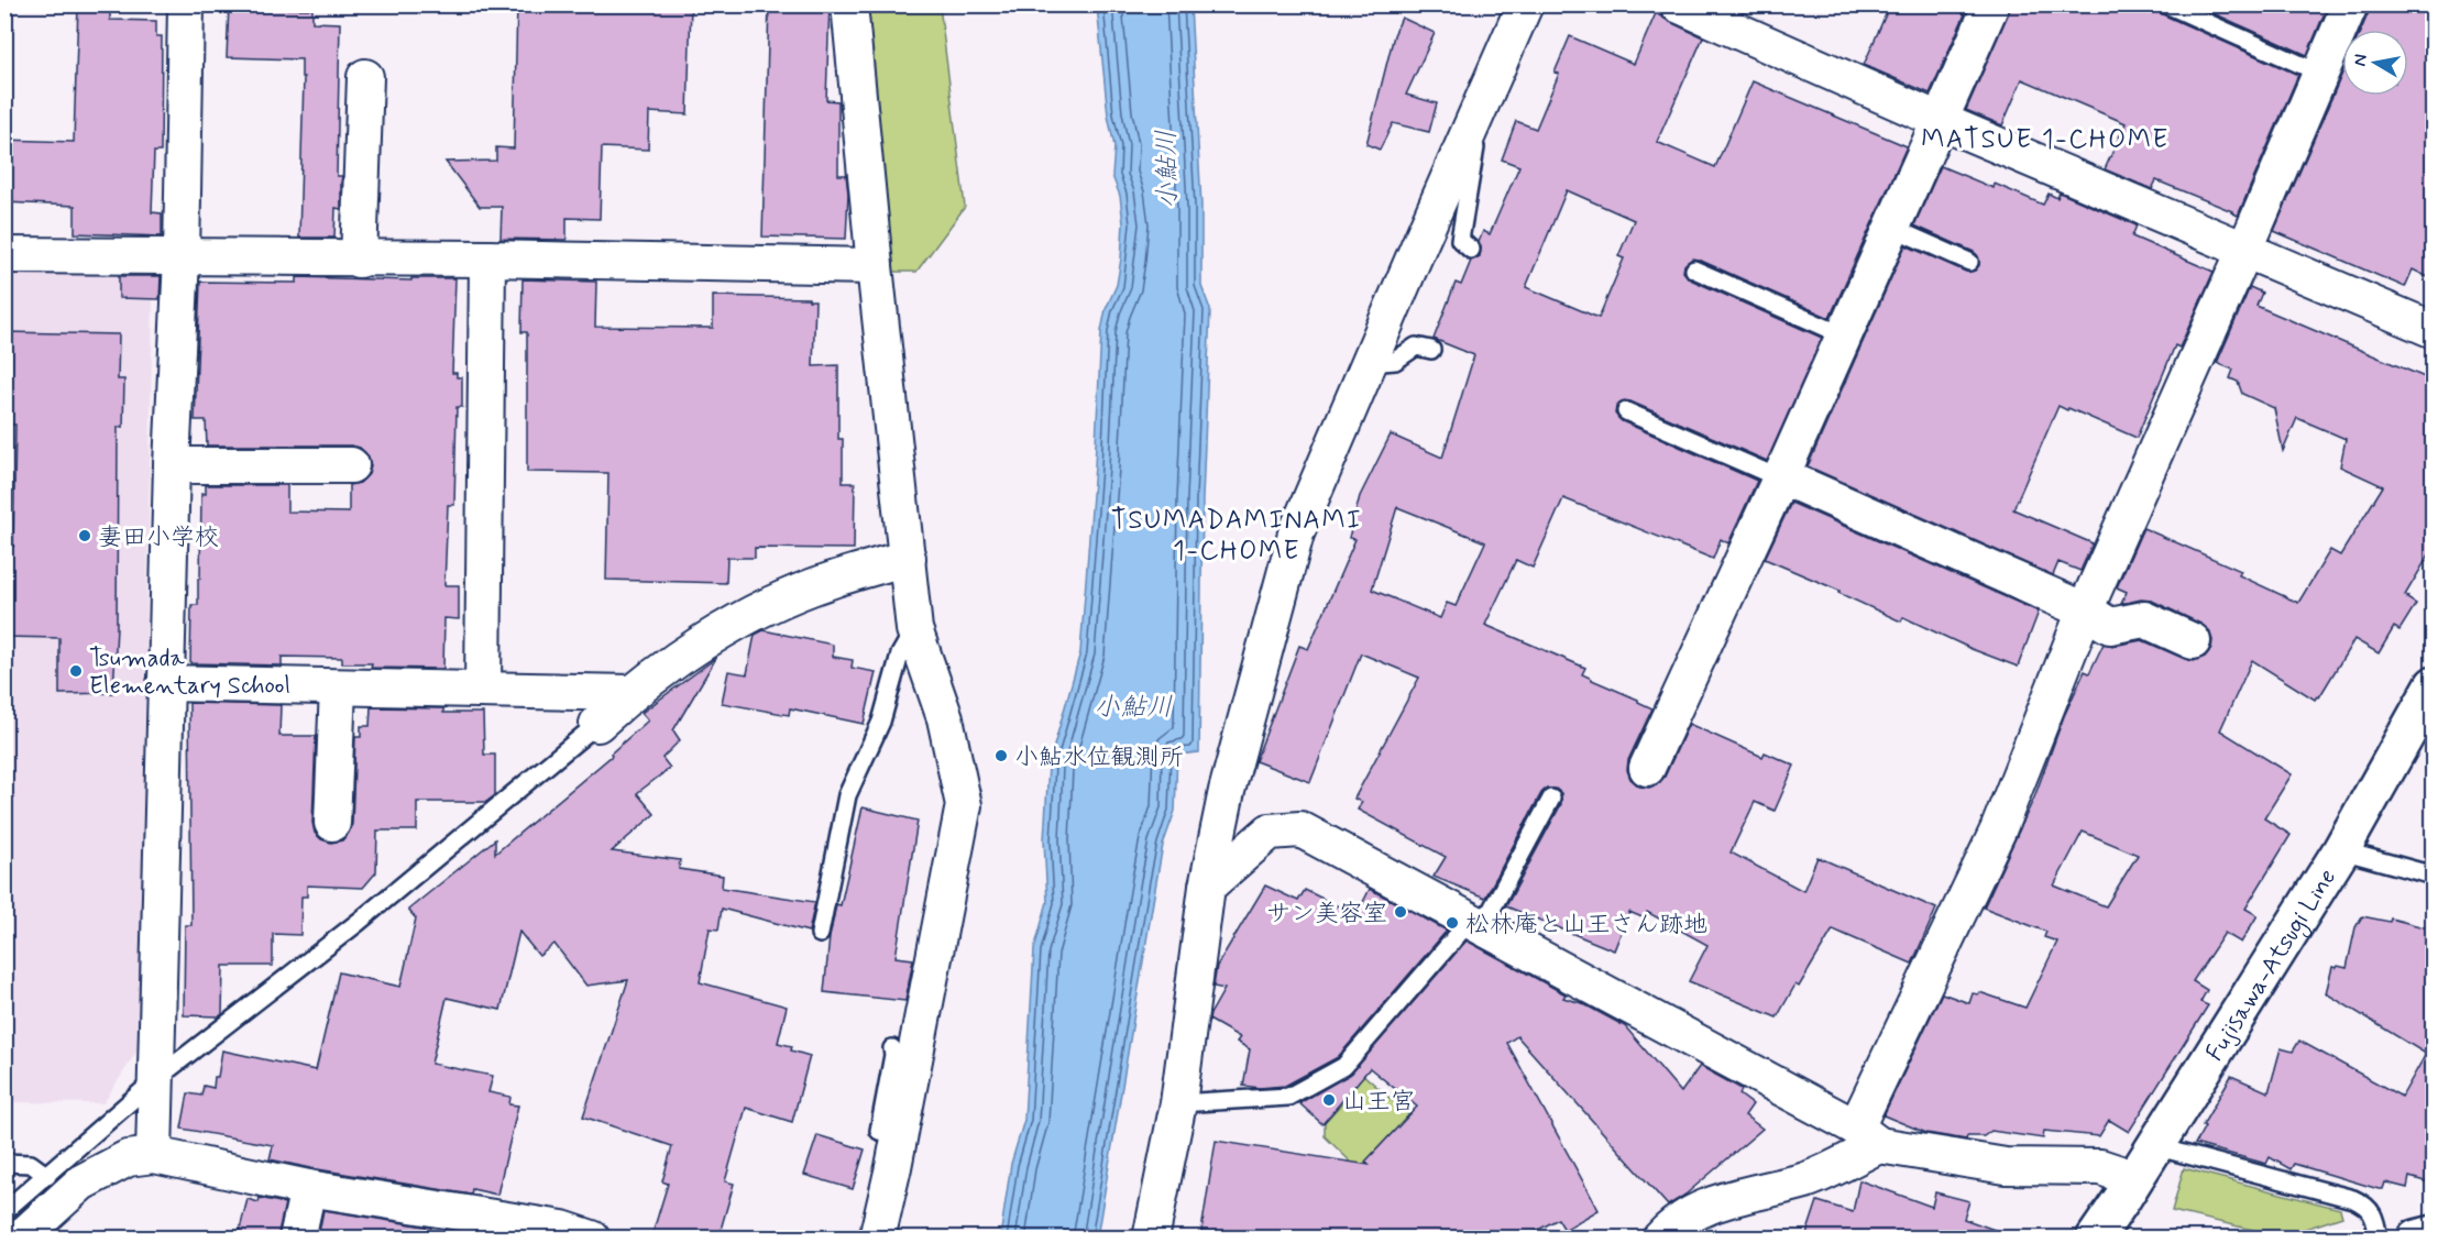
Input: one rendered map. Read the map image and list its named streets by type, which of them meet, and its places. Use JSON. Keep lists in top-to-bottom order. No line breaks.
{"streets":{"main road":["Fujisawa-Atsugi Line"]},"districts":["MATSUE 1-CHOME","TSUMADAMINAMI 1-CHOME"],"water":["小鮎川"],"places":["妻田小学校","Tsumada Elementary School","小鮎水位観測所","サン美容室","松林庵と山王さん跡地","山王宮"],"north":"left"}
